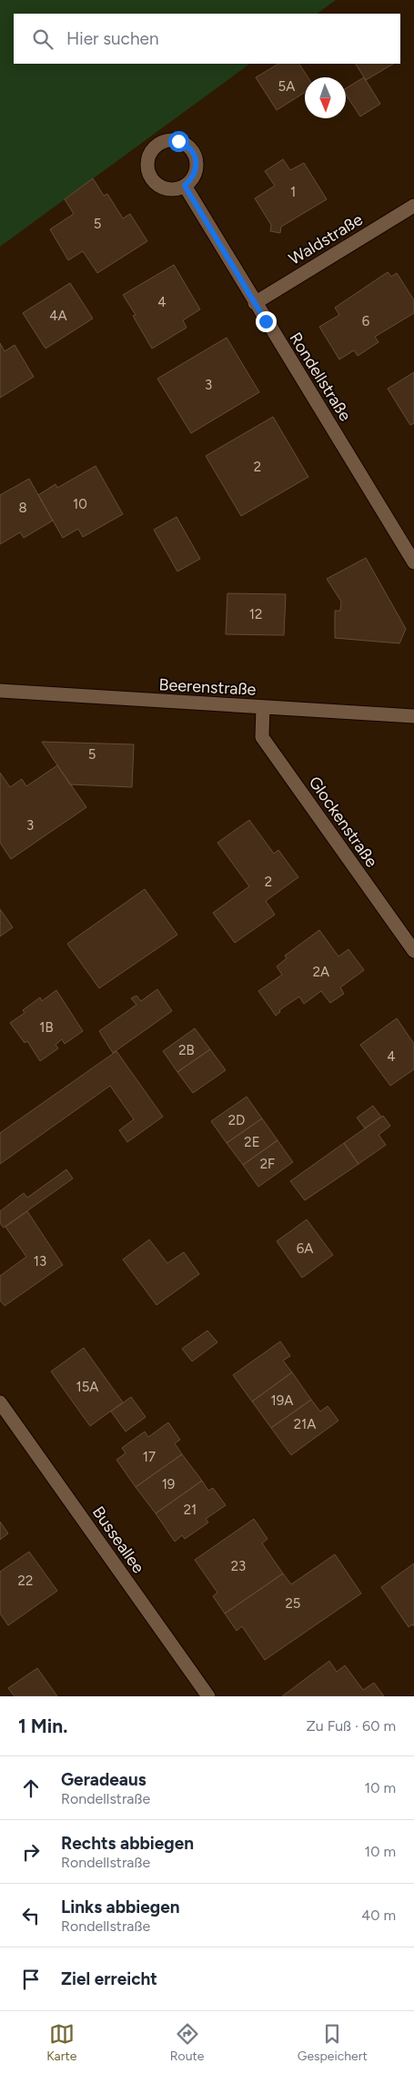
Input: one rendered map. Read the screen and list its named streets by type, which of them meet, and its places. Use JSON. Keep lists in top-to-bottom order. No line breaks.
{"streets":{"street":["Waldstraße","Rondellstraße","Beerenstraße","Glockenstraße","Busseallee"]},"crossings":[["Waldstraße","Rondellstraße"],["Beerenstraße","Glockenstraße"]],"house_numbers":["5A","1","5","4","4A","6","3","2","10","8","12","5","3","2","2A","1B","2B","4","2D","2E","2F","6A","13","15A","19A","21A","17","19","21","23","22","25"],"north":"bottom","page":{"search":"Hier suchen","heading":["1 Min.","Zu Fuß · 60 m"],"list":[["Geradeaus","Rondellstraße","10 m"],["Rechts abbiegen","Rondellstraße","10 m"],["Links abbiegen","Rondellstraße","40 m"],"Ziel erreicht"],"nav":["Karte","Route","Gespeichert"]}}
